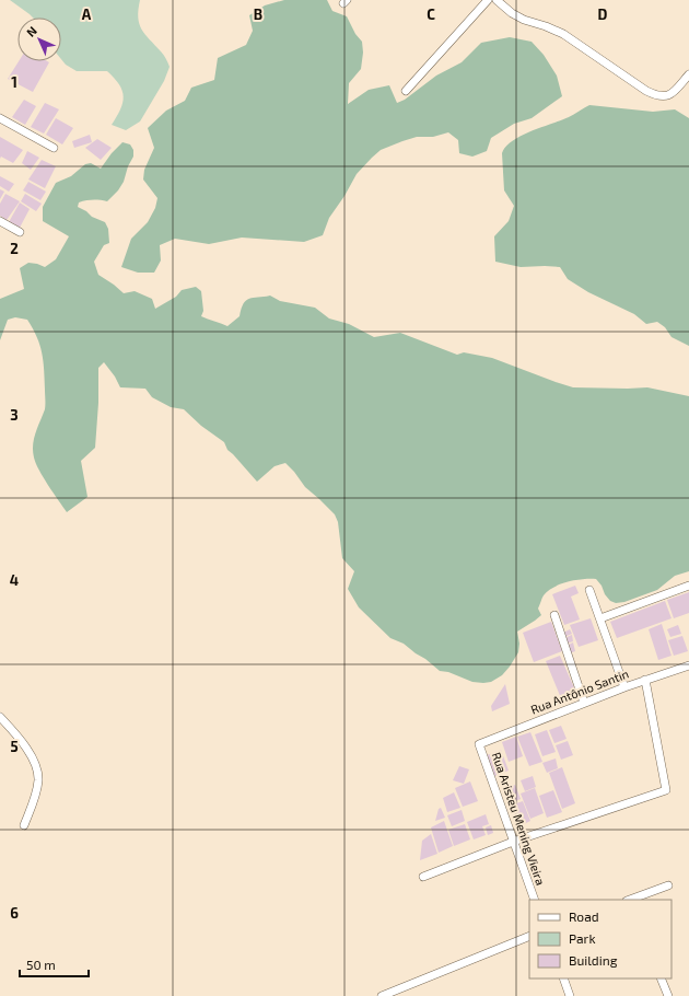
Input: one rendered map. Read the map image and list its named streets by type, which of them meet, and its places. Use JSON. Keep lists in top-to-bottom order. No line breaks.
{"streets":{"street":["Rua Antônio Santin","Rua Aristeu Mening Vieira"]},"crossings":[["Rua Antônio Santin","Rua Aristeu Mening Vieira"]],"legend":["Road","Park","Building"],"scale_bar":"50 m","north":"top left","grid":{"columns":["A","B","C","D"],"rows":["1","2","3","4","5","6"]}}
